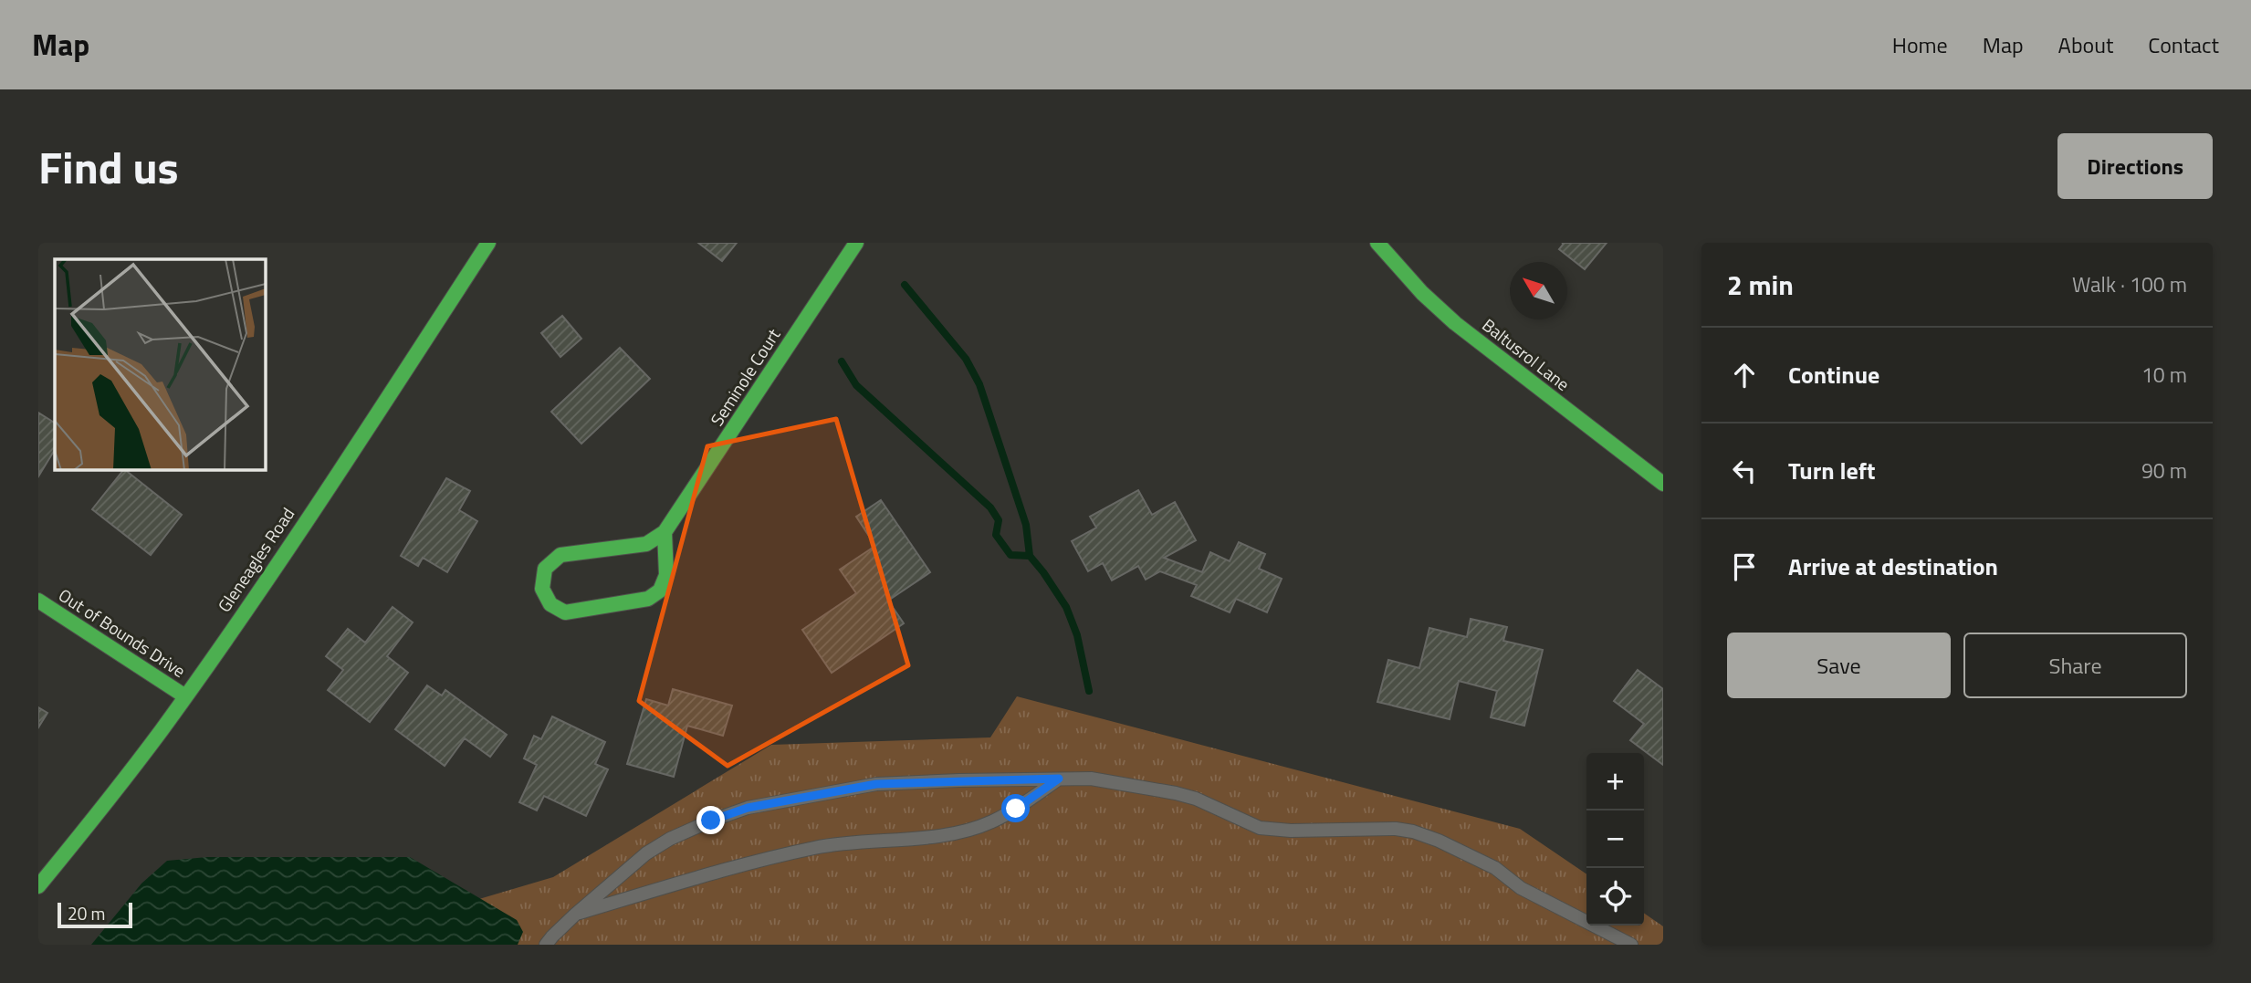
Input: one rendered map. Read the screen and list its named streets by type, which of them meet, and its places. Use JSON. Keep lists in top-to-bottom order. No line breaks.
{"streets":{"street":["Baltusrol Lane","Seminole Court","Gleneagles Road","Out of Bounds Drive"]},"crossings":[["Gleneagles Road","Out of Bounds Drive"]],"scale_bar":"20 m","north":"top left","page":{"header":"Map","nav":["Home","Map","About","Contact"],"title":"Find us","buttons":["Directions",["Save","Share"]],"heading":["2 min","Walk · 100 m"],"list":[["Continue","10 m"],["Turn left","90 m"],"Arrive at destination"],"map_buttons":["+","−"],"scale":"20 m"}}
